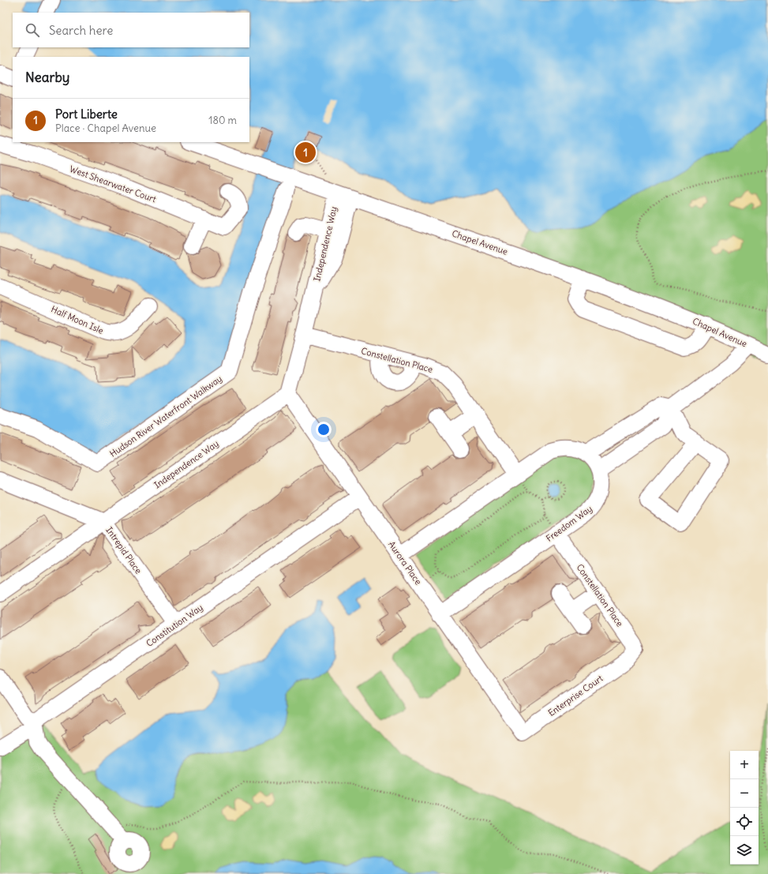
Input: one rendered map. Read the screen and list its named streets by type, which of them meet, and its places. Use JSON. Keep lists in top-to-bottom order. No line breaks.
{"streets":{"street":["West Shearwater Court","Chapel Avenue","Independence Way","Half Moon Isle","Constellation Place","Hudson River Waterfront Walkway","Freedom Way","Intrepid Place","Aurora Place","Constitution Way","Enterprise Court"]},"crossings":[["Chapel Avenue","Independence Way"],["Chapel Avenue","Hudson River Waterfront Walkway"],["Independence Way","Constellation Place"],["Independence Way","Intrepid Place"],["Independence Way","Aurora Place"],["Constellation Place","Freedom Way"],["Constellation Place","Enterprise Court"],["Freedom Way","Aurora Place"],["Intrepid Place","Constitution Way"],["Aurora Place","Constitution Way"],["Aurora Place","Enterprise Court"]],"page":{"search":"Search here","heading":"Nearby","list":[{"mark":"1","name":"Port Liberte","note":"Place · Chapel Avenue","value":"180 m"}],"pins":"1","map_buttons":["+","−"]}}
